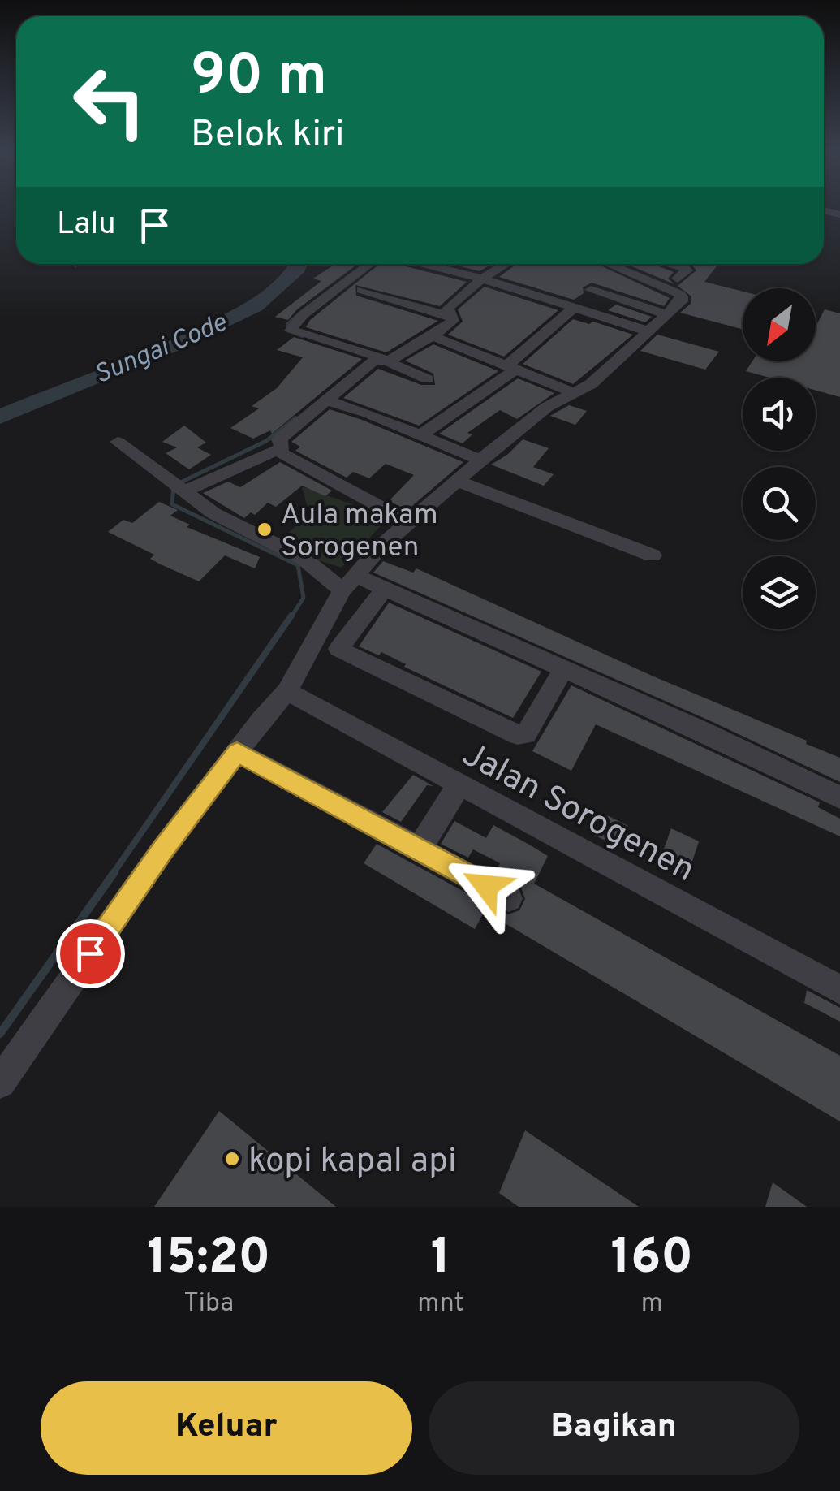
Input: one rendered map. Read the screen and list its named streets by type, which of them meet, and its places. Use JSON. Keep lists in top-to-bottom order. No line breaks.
{"streets":{"street":["Jalan Sorogenen"]},"water":["Sungai Code"],"places":["Aula makam Sorogenen","kopi kapal api"],"north":"bottom left","page":{"turn":["90 m","Belok kiri"],"then":"Lalu","eta":["15:20","Tiba","1","mnt","160","m"],"buttons":["Keluar","Bagikan"]}}
